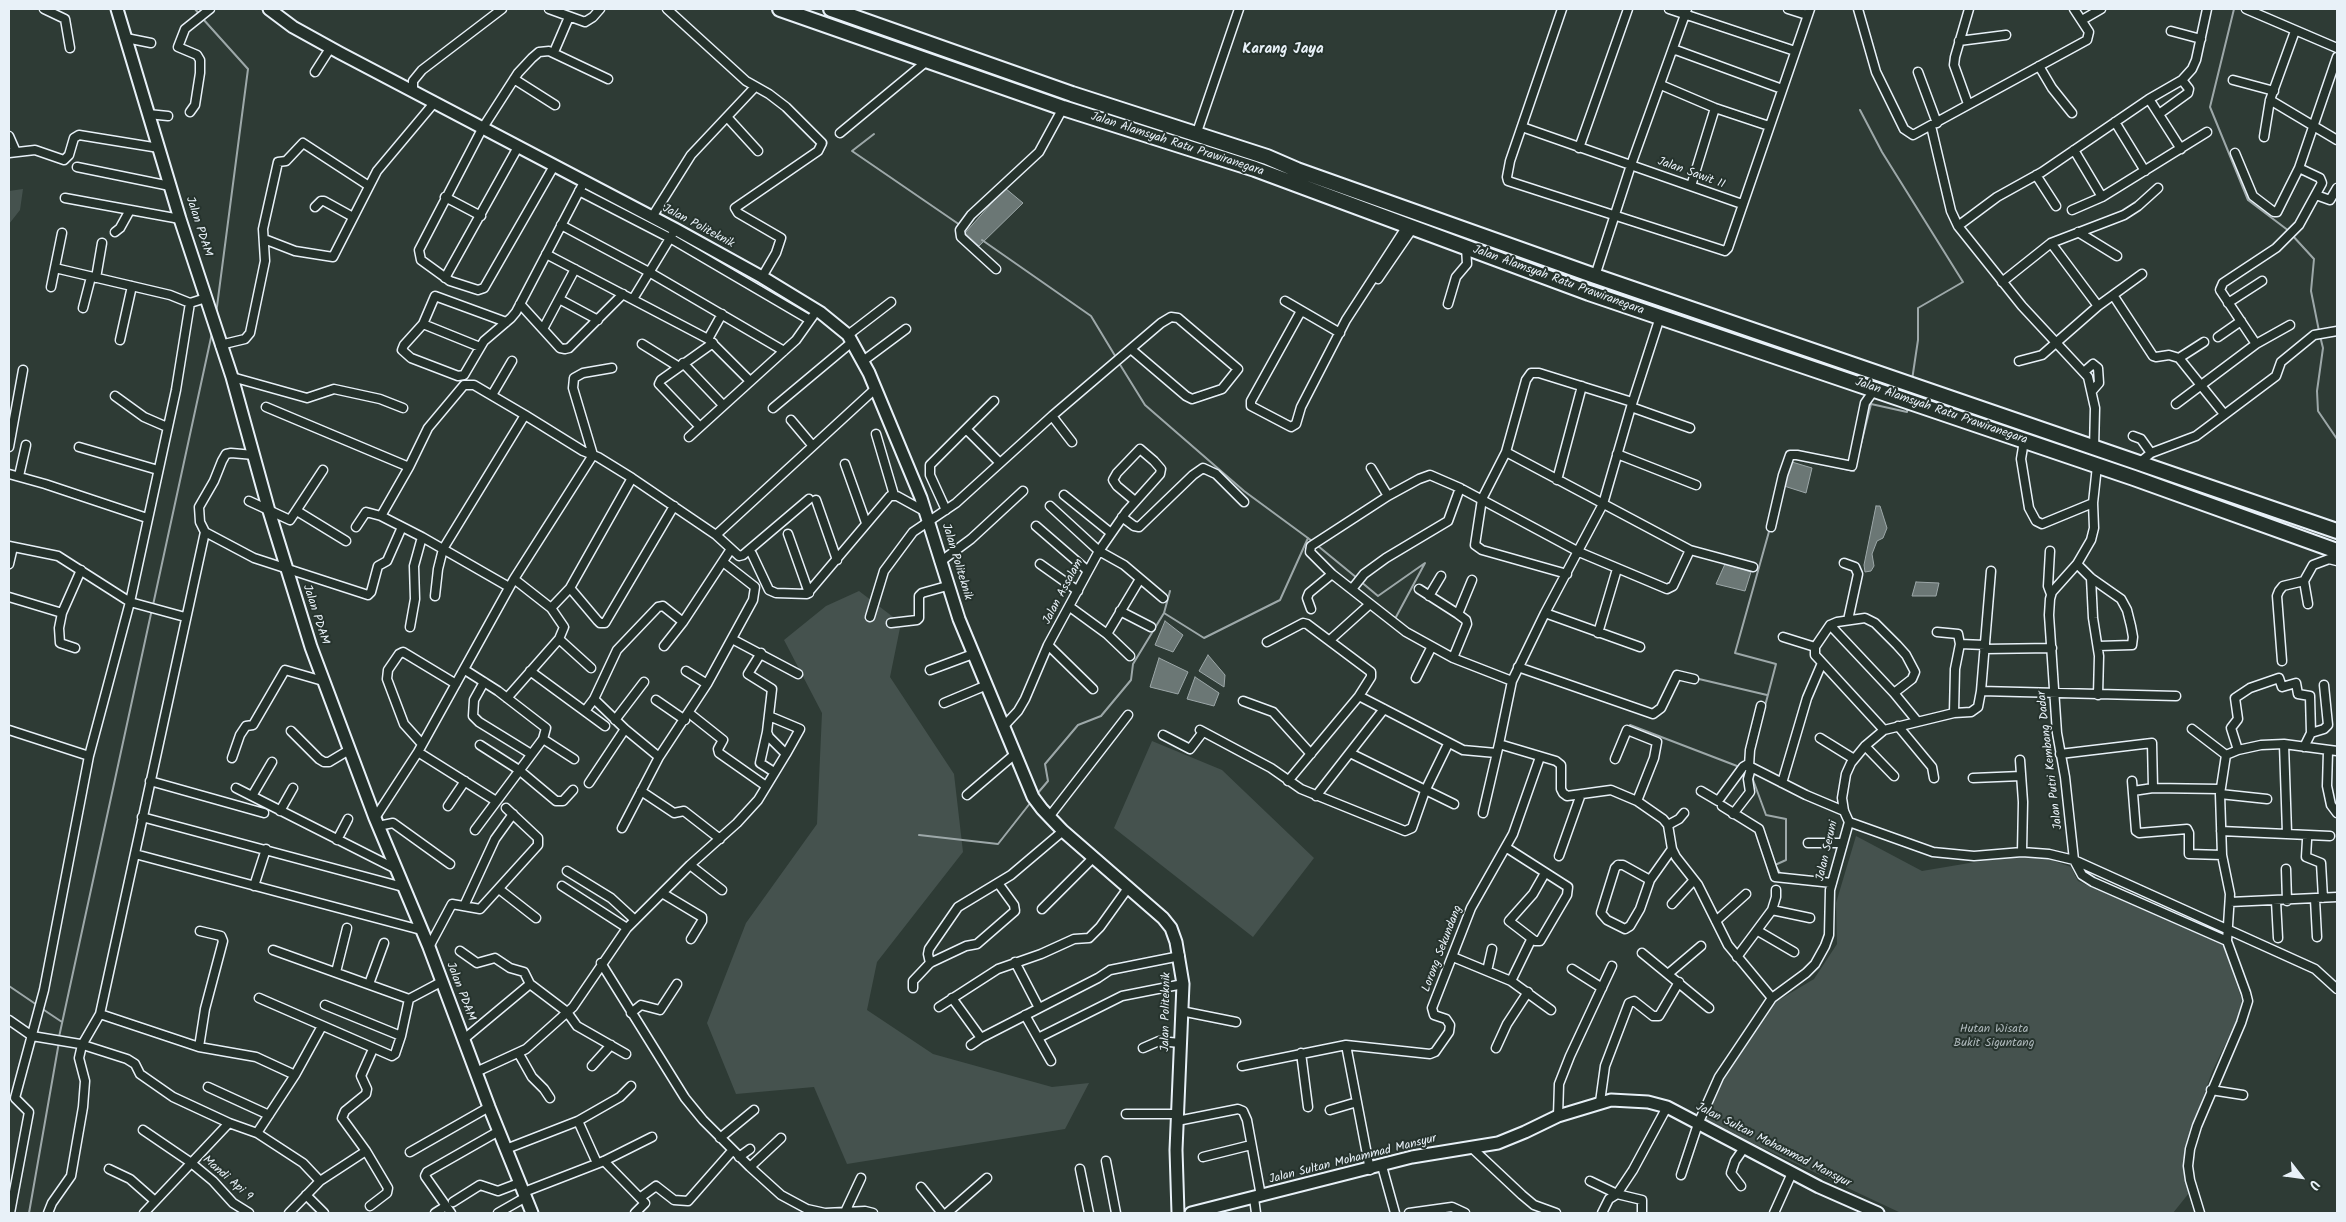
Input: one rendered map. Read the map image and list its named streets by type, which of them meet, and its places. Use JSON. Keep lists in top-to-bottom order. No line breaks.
{"streets":{"highway":["Jalan Alamsyah Ratu Prawiranegara"],"street":["Jalan Sawit II","Jalan PDAM","Jalan Politeknik","Jalan Assalam","Jalan Putri Kembang Dadar","Jalan Seruni","Lorong Sekundang","Jalan Sultan Mohammad Mansyur","Mandi Api 9"]},"crossings":[["Jalan Politeknik","Jalan Assalam"],["Jalan Seruni","Jalan Sultan Mohammad Mansyur"]],"districts":["Karang Jaya"],"parks":["Hutan Wisata Bukit Siguntang"],"north":"bottom right"}
